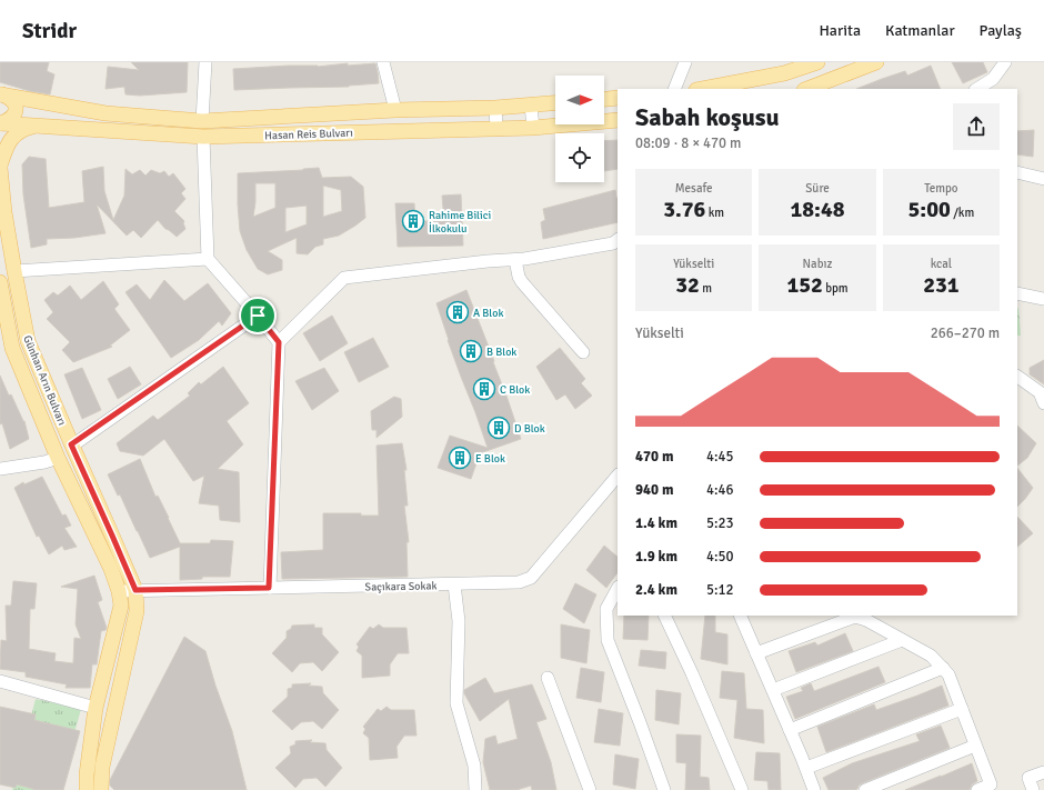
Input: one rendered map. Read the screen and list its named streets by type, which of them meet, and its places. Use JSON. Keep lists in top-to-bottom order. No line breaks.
{"streets":{"main road":["Hasan Reis Bulvarı","Günhan Arın Bulvarı"],"street":["Saçıkara Sokak"]},"crossings":[["Hasan Reis Bulvarı","Günhan Arın Bulvarı"],["Günhan Arın Bulvarı","Saçıkara Sokak"]],"places":{"building":["Rahime Bilici İlkokulu","A Blok","B Blok","C Blok","D Blok","E Blok"]},"north":"right","page":{"header":"Stridr","nav":["Harita","Katmanlar","Paylaş"],"heading":["Sabah koşusu","08:09 · 8 × 470 m"],"stats":[["Mesafe","3.76 km"],["Süre","18:48"],["Tempo","5:00 /km"],["Yükselti","32 m"],["Nabız","152 bpm"],["kcal","231"]],"chart":["Yükselti","266–270 m"],"list":[{"name":"470 m","note":"4:45"},{"name":"940 m","note":"4:46"},{"name":"1.4 km","note":"5:23"},{"name":"1.9 km","note":"4:50"},{"name":"2.4 km","note":"5:12"}]}}
